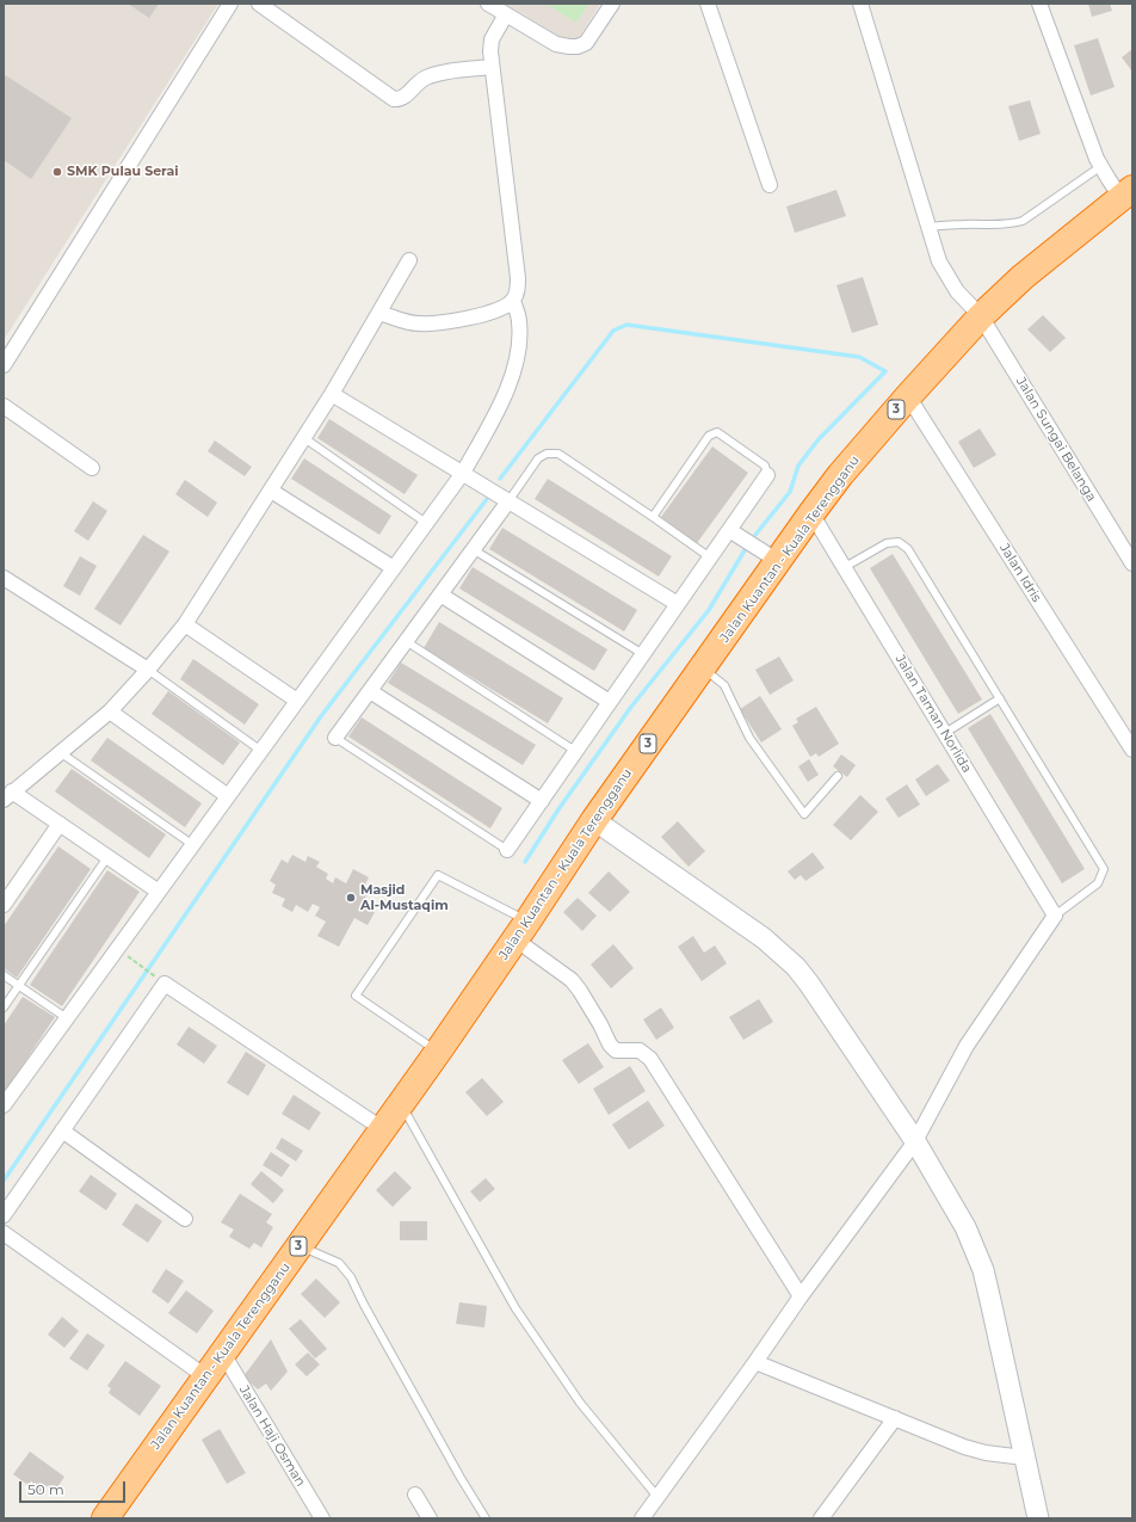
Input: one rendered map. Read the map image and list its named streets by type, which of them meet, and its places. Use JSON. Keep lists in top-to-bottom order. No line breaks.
{"streets":{"highway":["3","Jalan Kuantan - Kuala Terengganu"],"street":["Jalan Sungai Belanga","Jalan Idris","Jalan Taman Norlida","Jalan Haji Osman"]},"crossings":[["Jalan Sungai Belanga","Jalan Kuantan - Kuala Terengganu"],["Jalan Kuantan - Kuala Terengganu","Jalan Idris"],["Jalan Kuantan - Kuala Terengganu","Jalan Taman Norlida"],["Jalan Kuantan - Kuala Terengganu","Jalan Haji Osman"]],"places":["SMK Pulau Serai","Masjid Al-Mustaqim"],"scale_bar":"50 m"}
